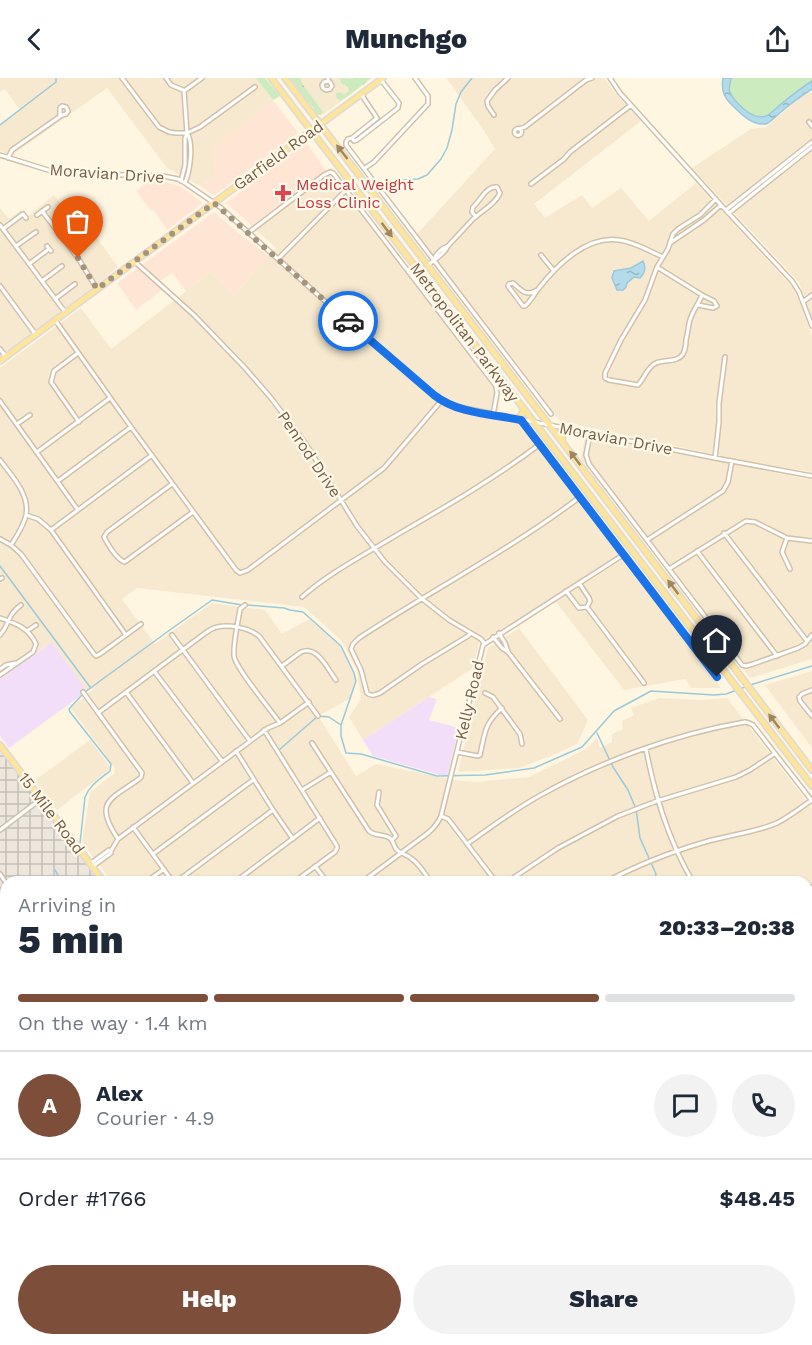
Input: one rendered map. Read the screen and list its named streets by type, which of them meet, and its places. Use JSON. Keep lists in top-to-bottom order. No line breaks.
{"streets":{"main road":["Garfield Road","Metropolitan Parkway","15 Mile Road"],"street":["Moravian Drive","Penrod Drive","Kelly Road"]},"crossings":[["Garfield Road","Moravian Drive"],["Garfield Road","Metropolitan Parkway"],["Garfield Road","Penrod Drive"],["Moravian Drive","Metropolitan Parkway"],["Penrod Drive","Kelly Road"]],"places":{"health":["Medical Weight Loss Clinic"]},"page":{"header":"Munchgo","heading":["5 min","Arriving in","20:33–20:38"],"panel":["Alex","Courier · 4.9","Order #1766","$48.45"],"bar":"On the way · 1.4 km","round":"A","buttons":["Help","Share"]}}
